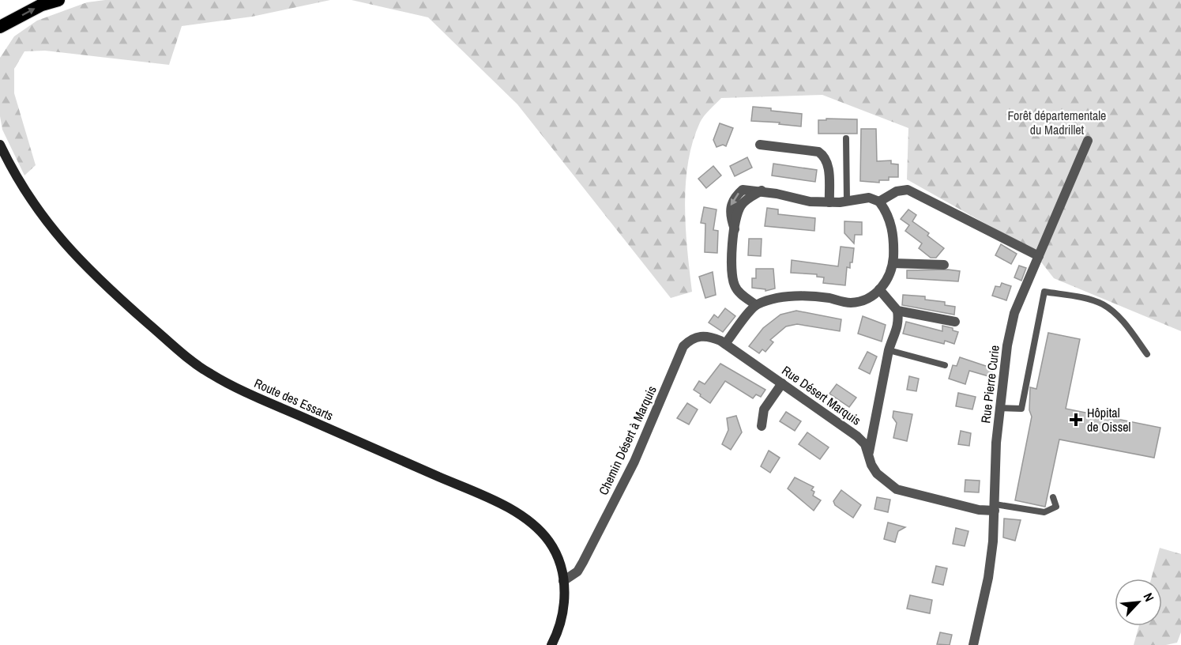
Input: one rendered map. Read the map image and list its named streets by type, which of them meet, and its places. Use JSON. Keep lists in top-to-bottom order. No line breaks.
{"streets":{"main road":["Route des Essarts"],"street":["Rue Pierre Curie","Rue Désert Marquis","Chemin Désert à Marquis"]},"crossings":[["Rue Pierre Curie","Rue Désert Marquis"],["Rue Désert Marquis","Chemin Désert à Marquis"],["Route des Essarts","Chemin Désert à Marquis"]],"parks":["Forêt départementale du Madrillet"],"places":{"health":["Hôpital de Oissel"]},"north":"top right"}
